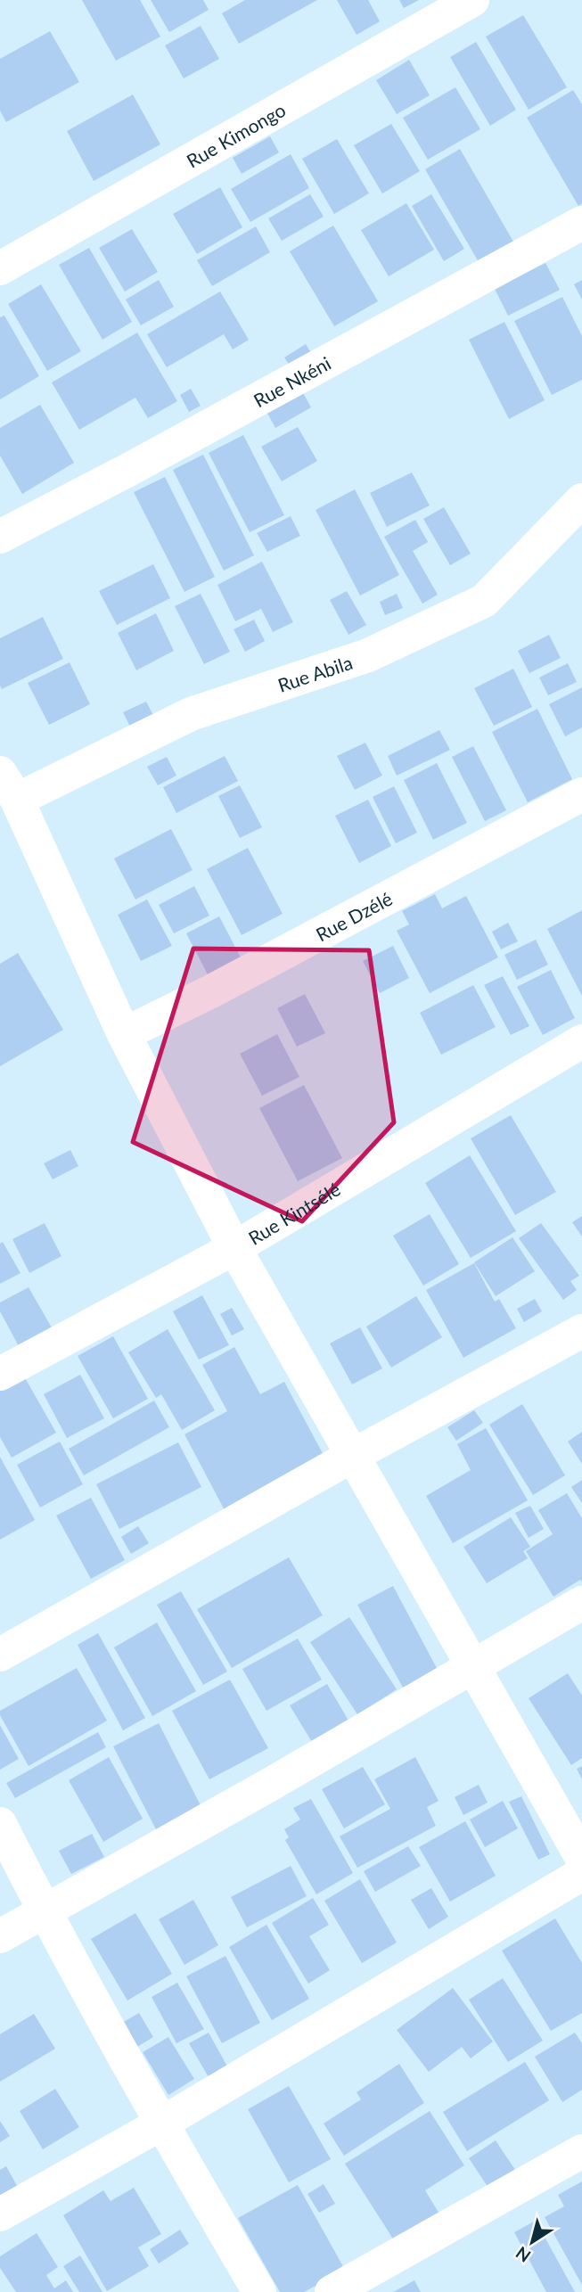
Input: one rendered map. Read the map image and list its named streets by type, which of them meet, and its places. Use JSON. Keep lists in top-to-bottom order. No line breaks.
{"streets":{"street":["Rue Kimongo","Rue Nkéni","Rue Abila","Rue Dzélé","Rue Kintsélé"]},"north":"bottom left"}
